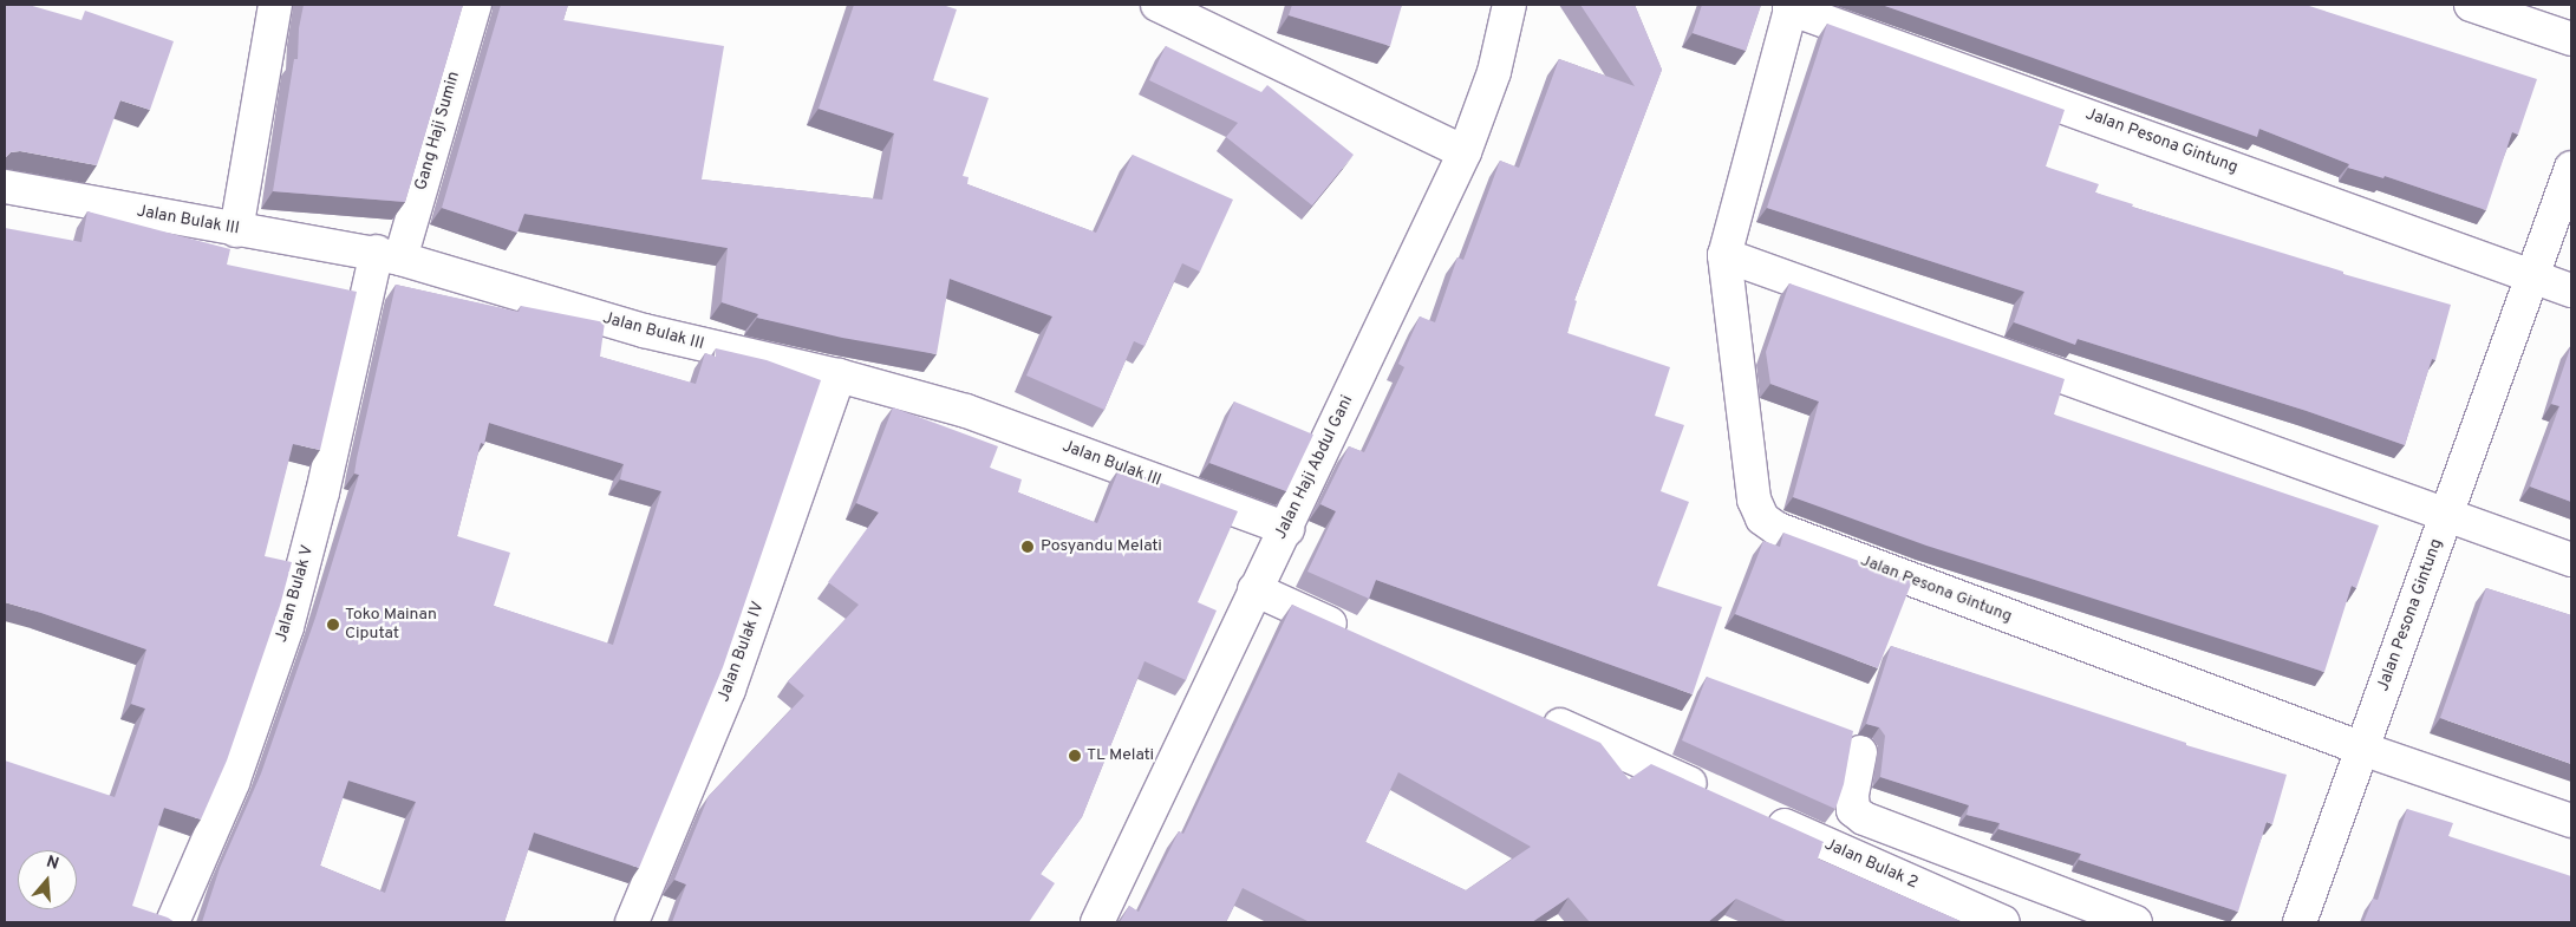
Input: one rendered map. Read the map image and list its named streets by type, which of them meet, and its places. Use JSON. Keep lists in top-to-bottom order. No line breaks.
{"streets":{"street":["Gang Haji Sumin","Jalan Pesona Gintung","Jalan Bulak III","Jalan Haji Abdul Gani","Jalan Bulak V","Jalan Bulak IV","Jalan Bulak 2"]},"crossings":[["Gang Haji Sumin","Jalan Bulak III"],["Gang Haji Sumin","Jalan Bulak V"],["Jalan Bulak III","Jalan Haji Abdul Gani"],["Jalan Bulak III","Jalan Bulak V"],["Jalan Bulak III","Jalan Bulak IV"]],"places":["Posyandu Melati","Toko Mainan Ciputat","TL Melati"],"north":"top"}
